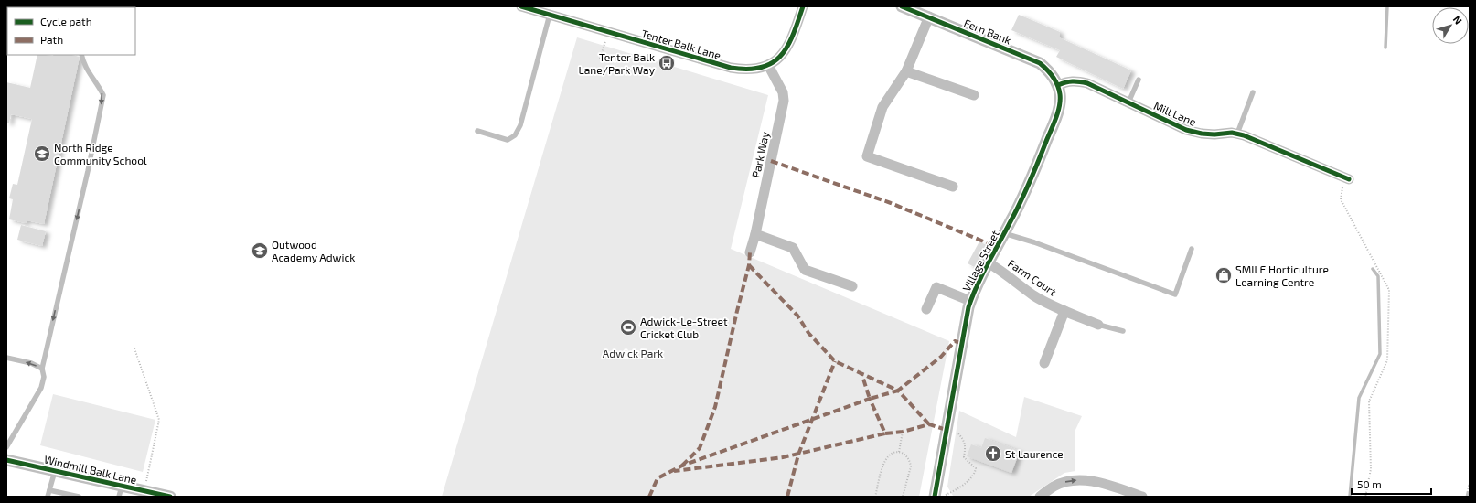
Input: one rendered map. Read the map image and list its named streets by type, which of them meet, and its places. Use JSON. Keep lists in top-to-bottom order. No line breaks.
{"streets":{"street":["Fern Bank","Tenter Balk Lane","Mill Lane","Park Way","Village Street","Farm Court","Windmill Balk Lane"]},"crossings":[["Fern Bank","Mill Lane"],["Fern Bank","Village Street"],["Tenter Balk Lane","Park Way"],["Mill Lane","Village Street"],["Village Street","Farm Court"]],"parks":["Adwick Park"],"places":{"bus stop":["Tenter Balk Lane/Park Way"],"school or university":["North Ridge Community School","Outwood Academy Adwick"],"shop":["SMILE Horticulture Learning Centre"],"sports":["Adwick-Le-Street Cricket Club"],"church":["St Laurence"]},"legend":["Cycle path","Path"],"scale_bar":"50 m","north":"top right"}
